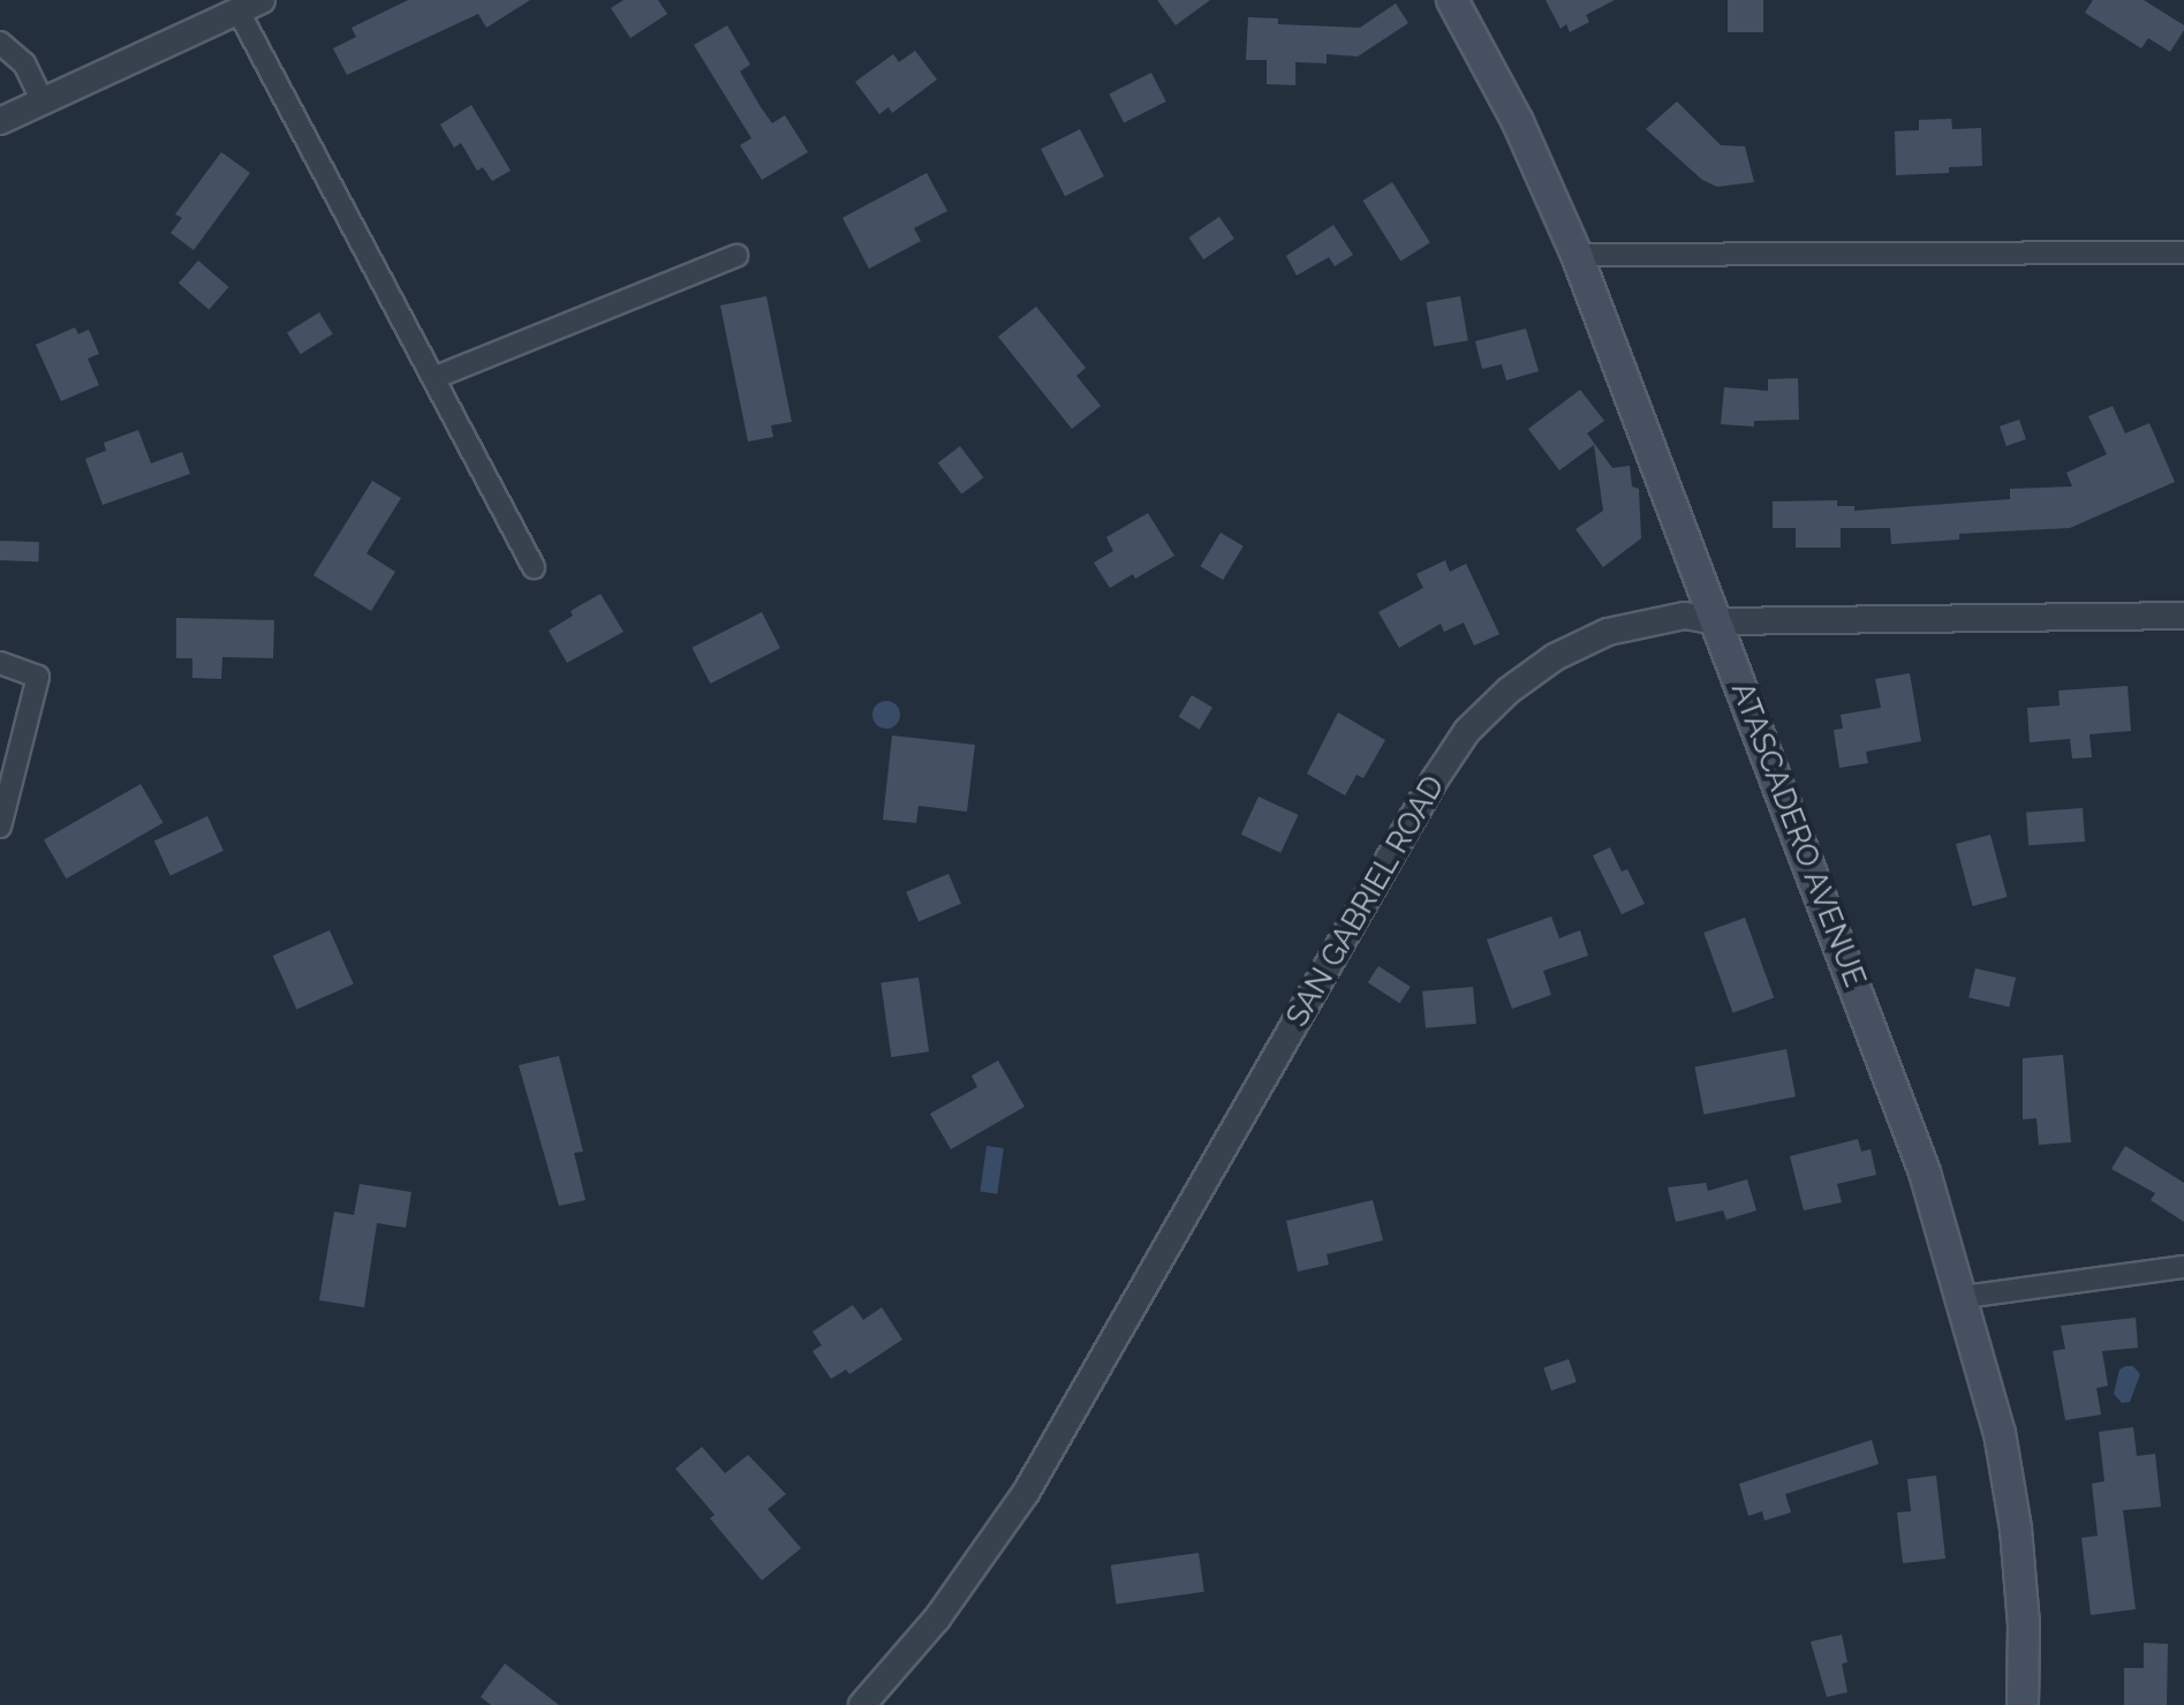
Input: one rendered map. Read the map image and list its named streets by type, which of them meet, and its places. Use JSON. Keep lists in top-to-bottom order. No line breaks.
{"streets":{"main road":["ATASCADERO AVENUE"],"street":["SAN GABRIEL ROAD"]},"crossings":[["ATASCADERO AVENUE","SAN GABRIEL ROAD"]]}
